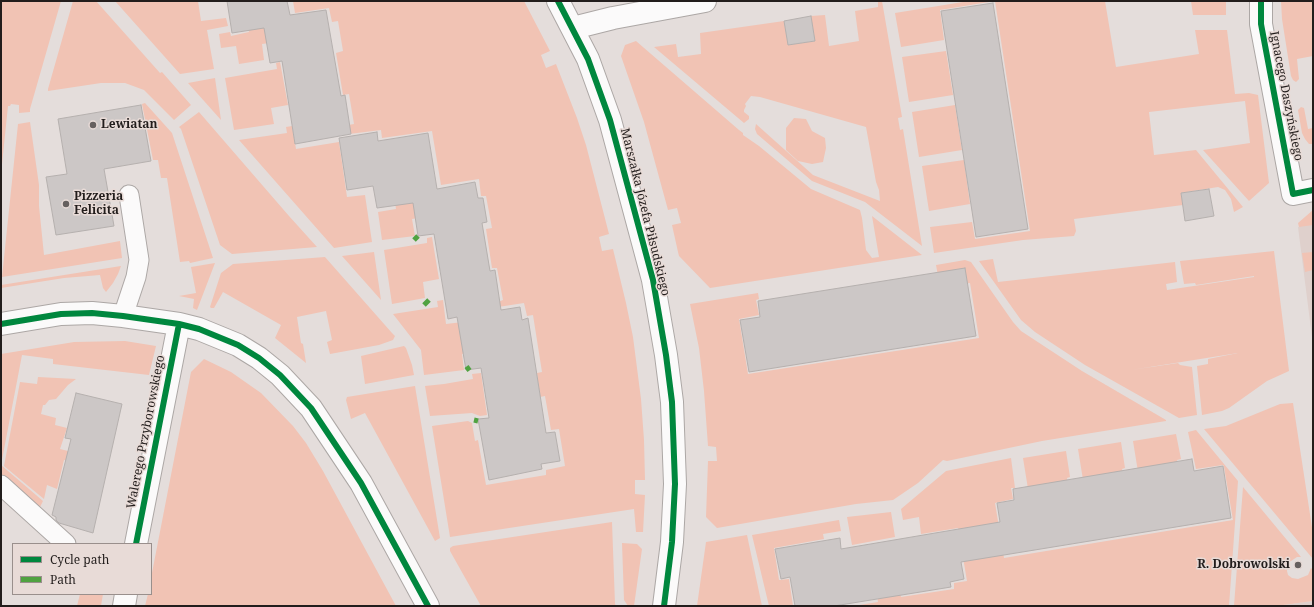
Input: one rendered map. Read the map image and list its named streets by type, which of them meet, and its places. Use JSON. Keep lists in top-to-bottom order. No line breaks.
{"streets":{"street":["Ignacego Daszyńskiego","Marszałka Józefa Piłsudskiego","Walerego Przyborowskiego"]},"places":["Lewiatan","Pizzeria Felicita","R. Dobrowolski"],"legend":["Cycle path","Path"]}
